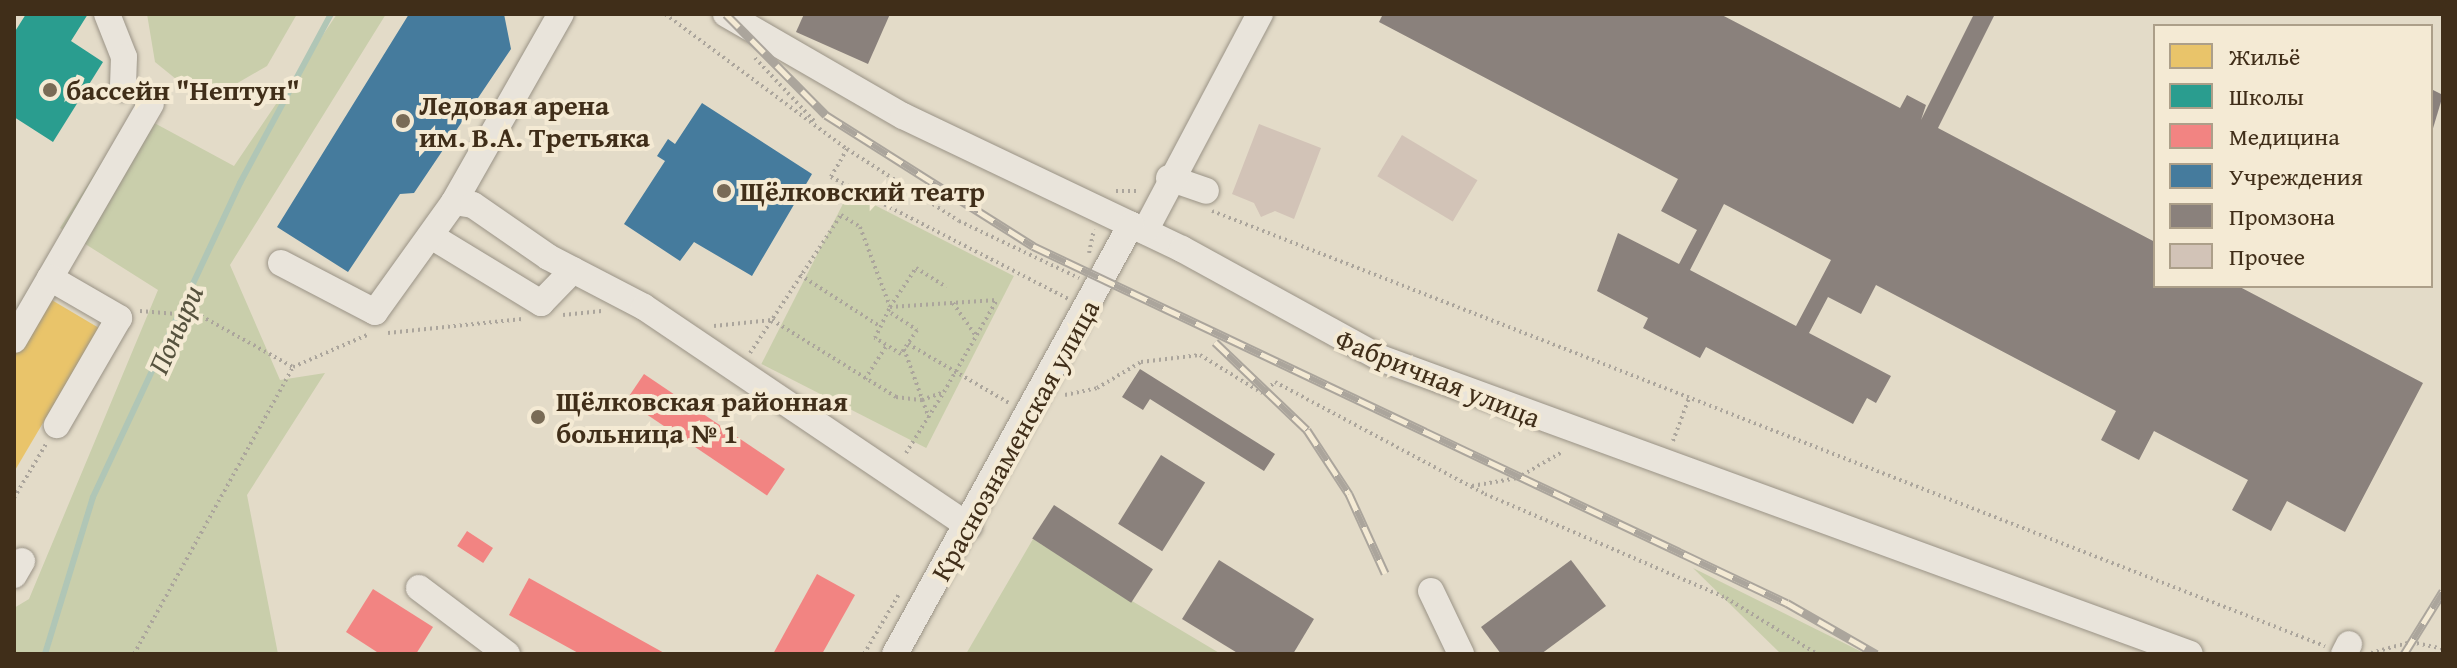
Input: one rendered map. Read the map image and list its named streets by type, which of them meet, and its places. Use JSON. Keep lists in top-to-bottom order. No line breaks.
{"streets":{"street":["Фабричная улица","Краснознаменская улица"]},"crossings":[["Фабричная улица","Краснознаменская улица"]],"water":["Поныри"],"places":["бассейн \"Нептун\"","Ледовая арена им. В.А. Третьяка","Щёлковский театр","Щёлковская районная больница № 1"],"legend":["Жильё","Школы","Медицина","Учреждения","Промзона","Прочее"]}
